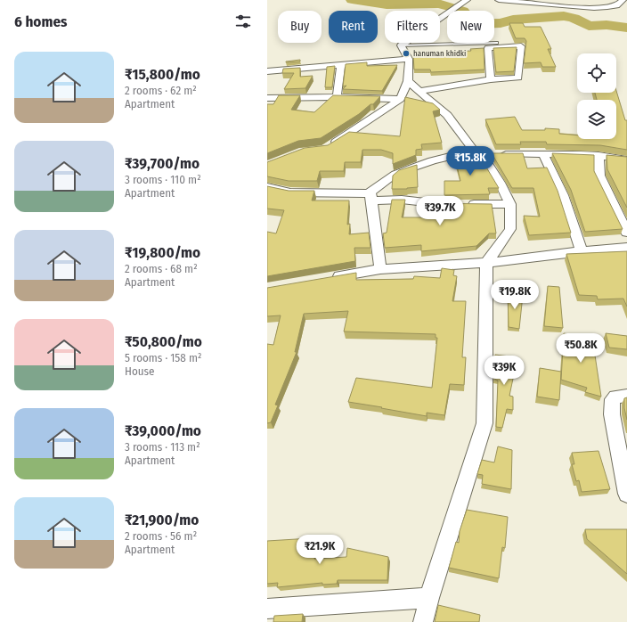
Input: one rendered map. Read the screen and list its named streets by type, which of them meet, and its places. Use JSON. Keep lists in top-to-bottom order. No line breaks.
{"places":["hanuman khidki"],"page":{"heading":"6 homes","chip":["Buy","Rent","Filters","New"],"list":[{"name":"₹15,800/mo","note":"2 rooms · 62 m² · Apartment"},{"name":"₹39,700/mo","note":"3 rooms · 110 m² · Apartment"},{"name":"₹19,800/mo","note":"2 rooms · 68 m² · Apartment"},{"name":"₹50,800/mo","note":"5 rooms · 158 m² · House"},{"name":"₹39,000/mo","note":"3 rooms · 113 m² · Apartment"},{"name":"₹21,900/mo","note":"2 rooms · 56 m² · Apartment"}],"price":["₹15.8K","₹39.7K","₹19.8K","₹50.8K","₹39K","₹21.9K"]}}
